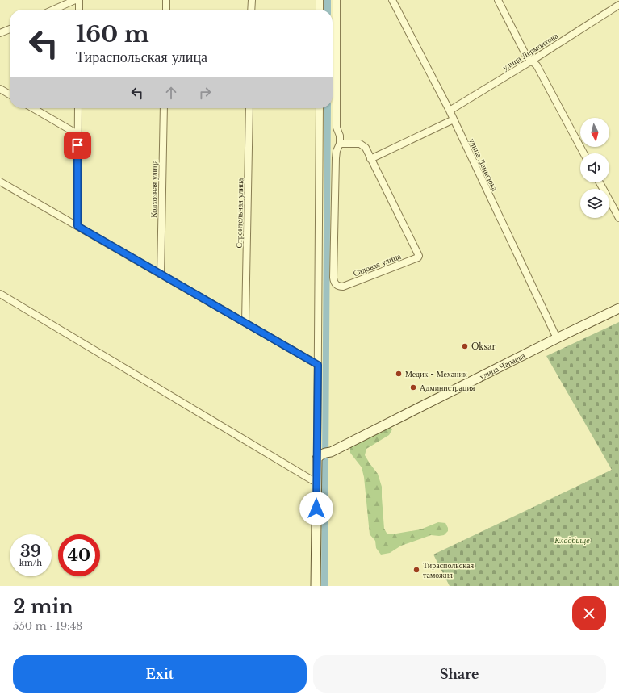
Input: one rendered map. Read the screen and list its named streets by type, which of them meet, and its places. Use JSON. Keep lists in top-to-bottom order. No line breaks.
{"streets":{"street":["улица Лермонтова","улица Денисюка","Колхозная улица","Строительная улица","Садовая улица","улица Чапаева"]},"crossings":[["улица Лермонтова","улица Денисюка"],["улица Денисюка","улица Чапаева"]],"parks":["Кладбище"],"places":["Oksar","Медик - Механик","Администрация","Тираспольская таможня"],"north":"bottom","page":{"turn":["160 m","Тираспольская улица"],"speed":"39 km/h","limit":"40","heading":["2 min","550 m · 19:48"],"buttons":["Exit","Share"]}}
